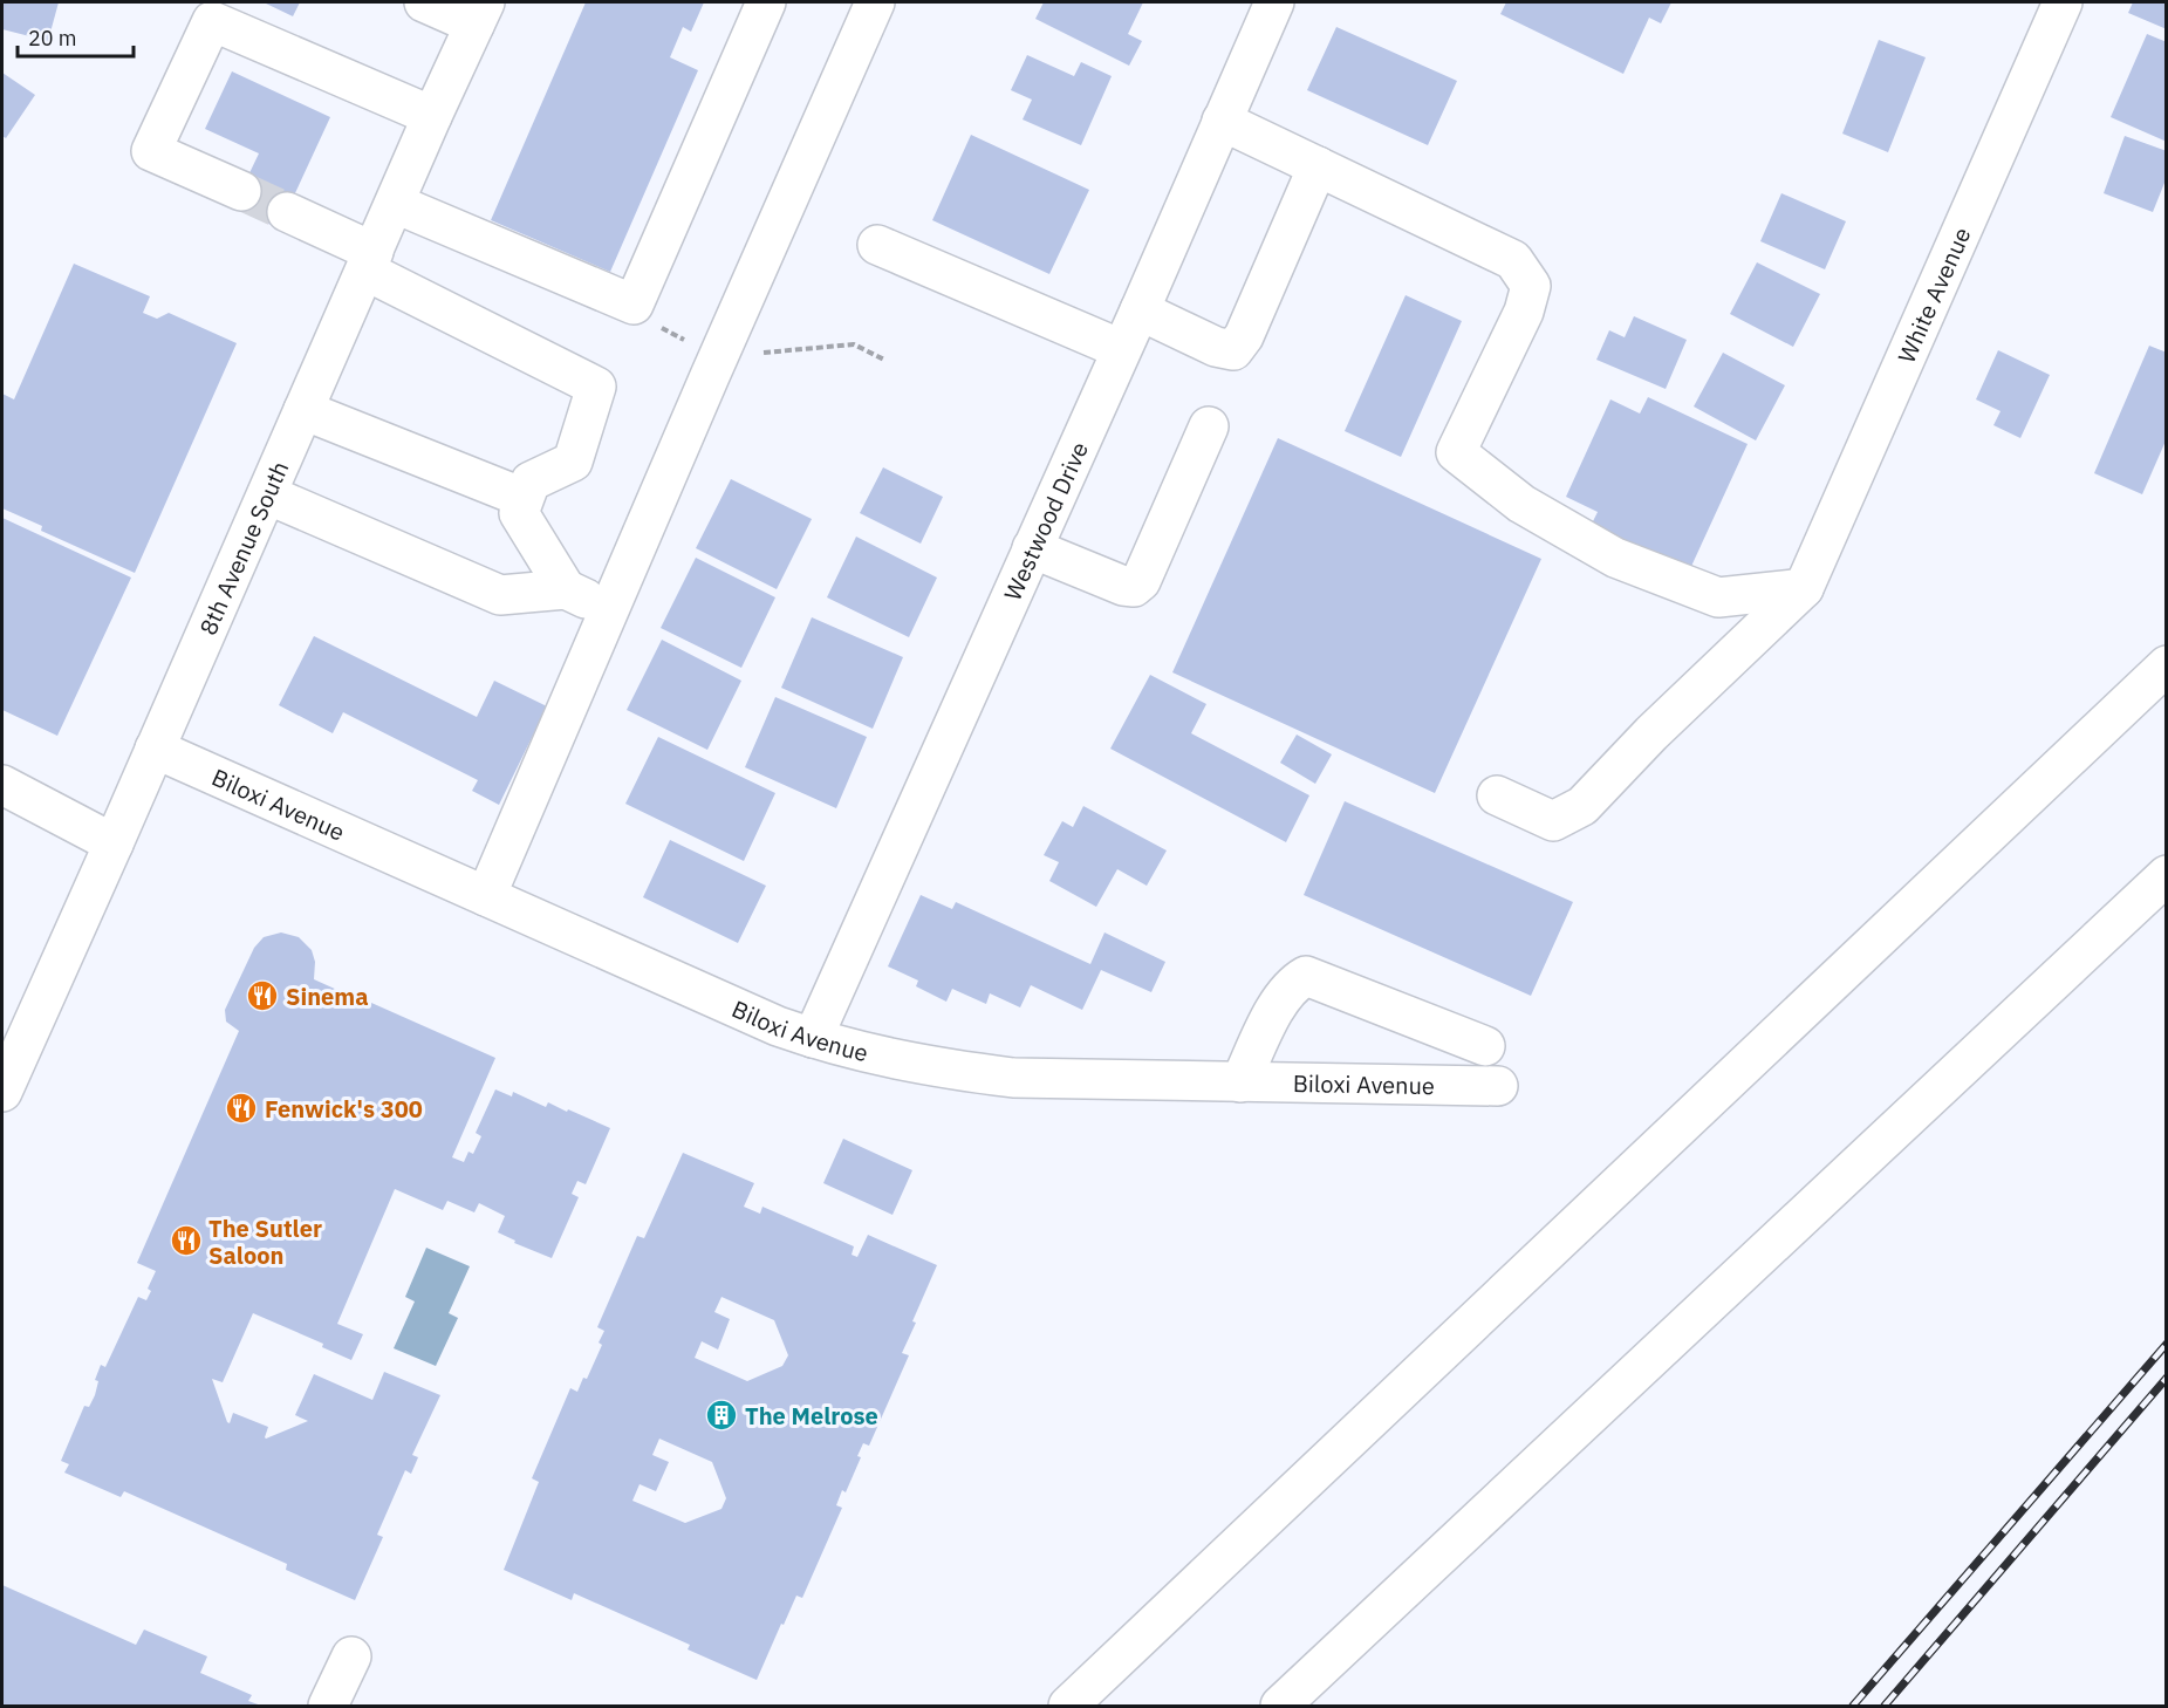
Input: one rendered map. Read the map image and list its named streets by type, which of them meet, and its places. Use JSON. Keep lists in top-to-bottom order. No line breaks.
{"streets":{"main road":["White Avenue","Westwood Drive","8th Avenue South","Biloxi Avenue"]},"crossings":[["Westwood Drive","Biloxi Avenue"],["8th Avenue South","Biloxi Avenue"]],"places":{"restaurant":["Sinema","Fenwick's 300","The Sutler Saloon"],"building":["The Melrose"]},"scale_bar":"20 m"}
